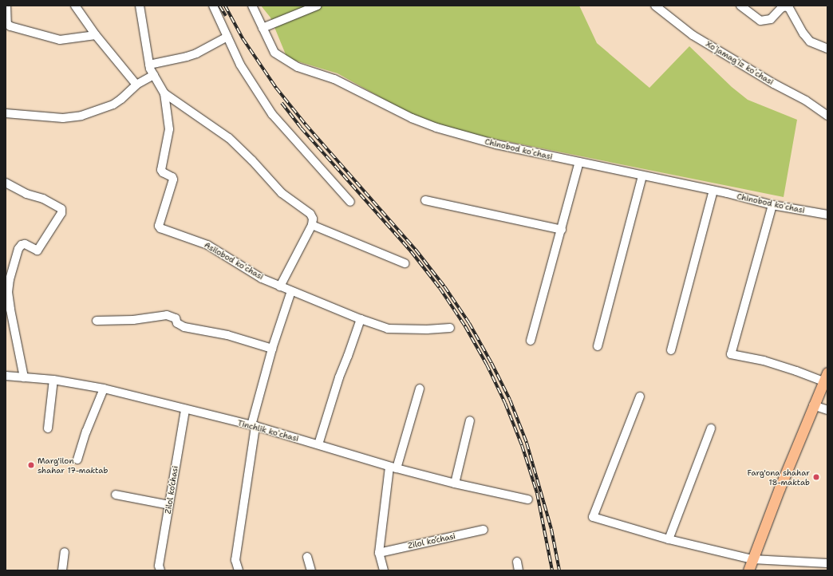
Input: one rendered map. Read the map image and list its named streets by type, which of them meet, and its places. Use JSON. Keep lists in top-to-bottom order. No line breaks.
{"streets":{"street":["Xoʻjamagʻiz koʻchasi","Chinobod koʻchasi","Asilobod koʻchasi","Tinchlik koʻchasi","Zilol ko‘chasi"]},"crossings":[["Tinchlik koʻchasi","Zilol ko‘chasi"]],"places":["Marg'ilon shahar 17-maktab","Farg'ona shahar 18-maktab"]}
